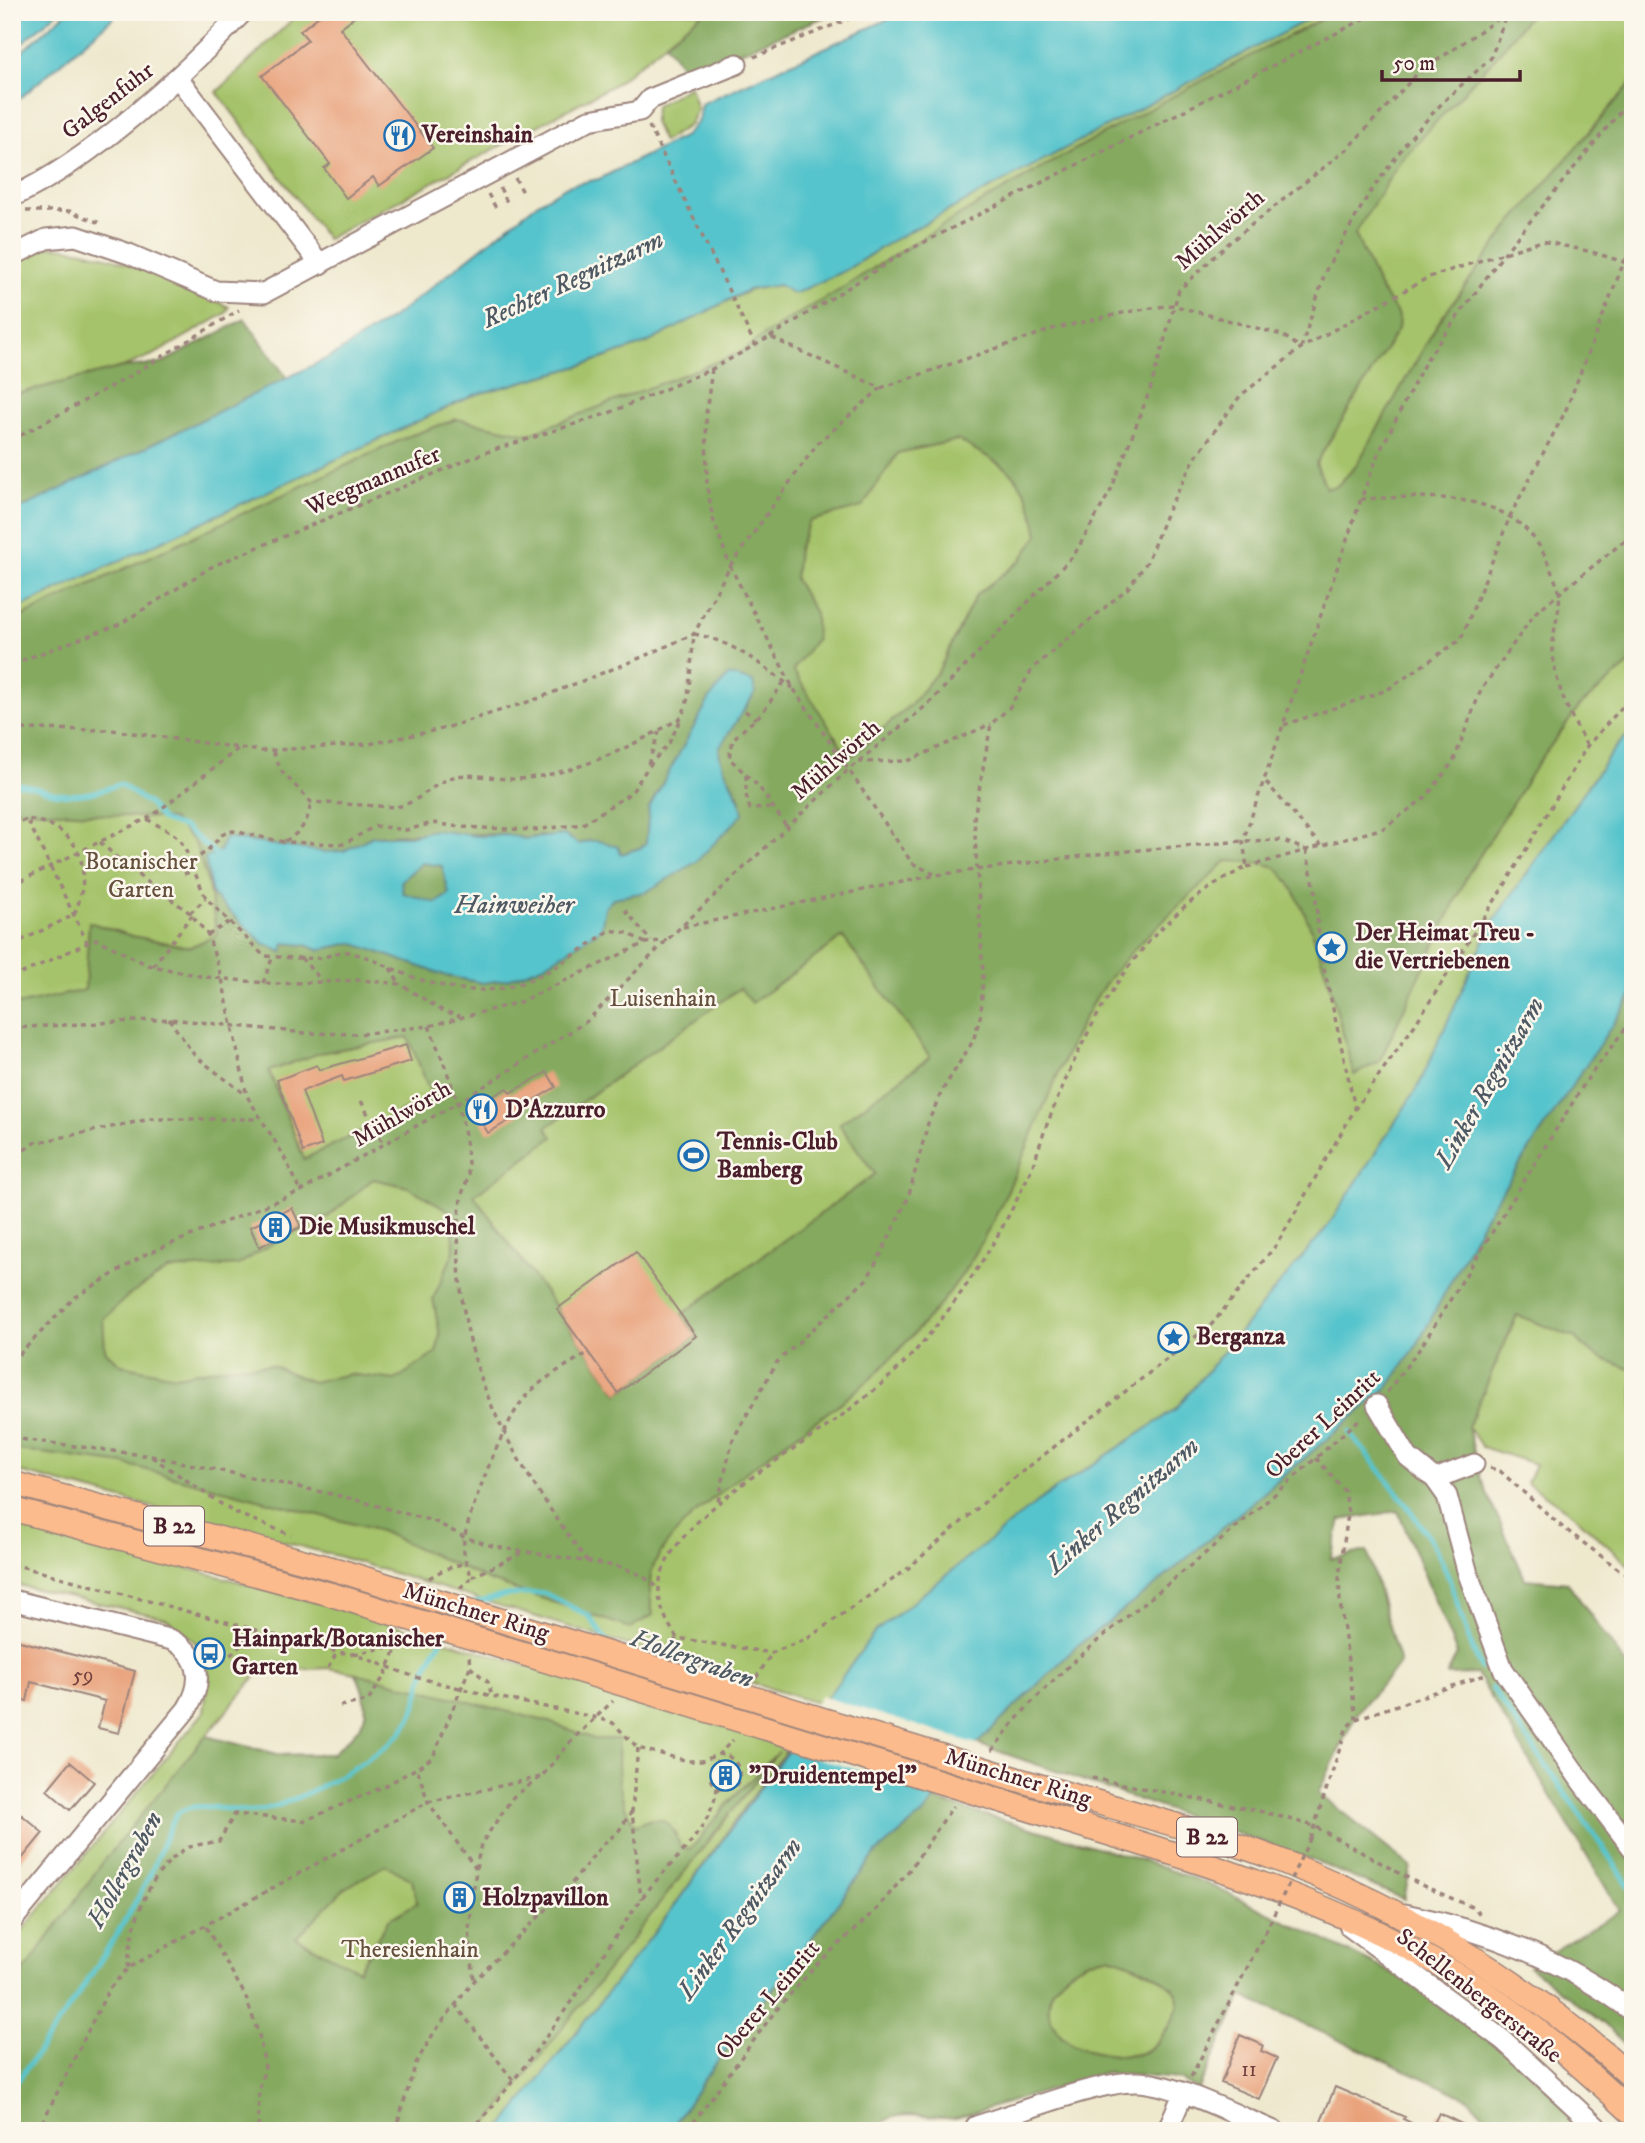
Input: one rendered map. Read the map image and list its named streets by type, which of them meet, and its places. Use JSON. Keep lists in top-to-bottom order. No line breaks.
{"streets":{"main road":["B 22","Münchner Ring"],"street":["Galgenfuhr","Schellenbergerstraße"],"path":["Mühlwörth","Weegmannufer","Oberer Leinritt"]},"crossings":[["Münchner Ring","Schellenbergerstraße"]],"water":["Rechter Regnitzarm","Hainweiher","Linker Regnitzarm","Hollergraben"],"parks":["Botanischer Garten","Luisenhain","Theresienhain"],"places":{"restaurant":["Vereinshain","D'Azzurro"],"place":["Der Heimat Treu - die Vertriebenen","Berganza"],"sports":["Tennis-Club Bamberg"],"building":["Die Musikmuschel","\"Druidentempel\"","Holzpavillon"],"bus stop":["Hainpark/Botanischer Garten"]},"house_numbers":["59","11"],"scale_bar":"50 m"}
